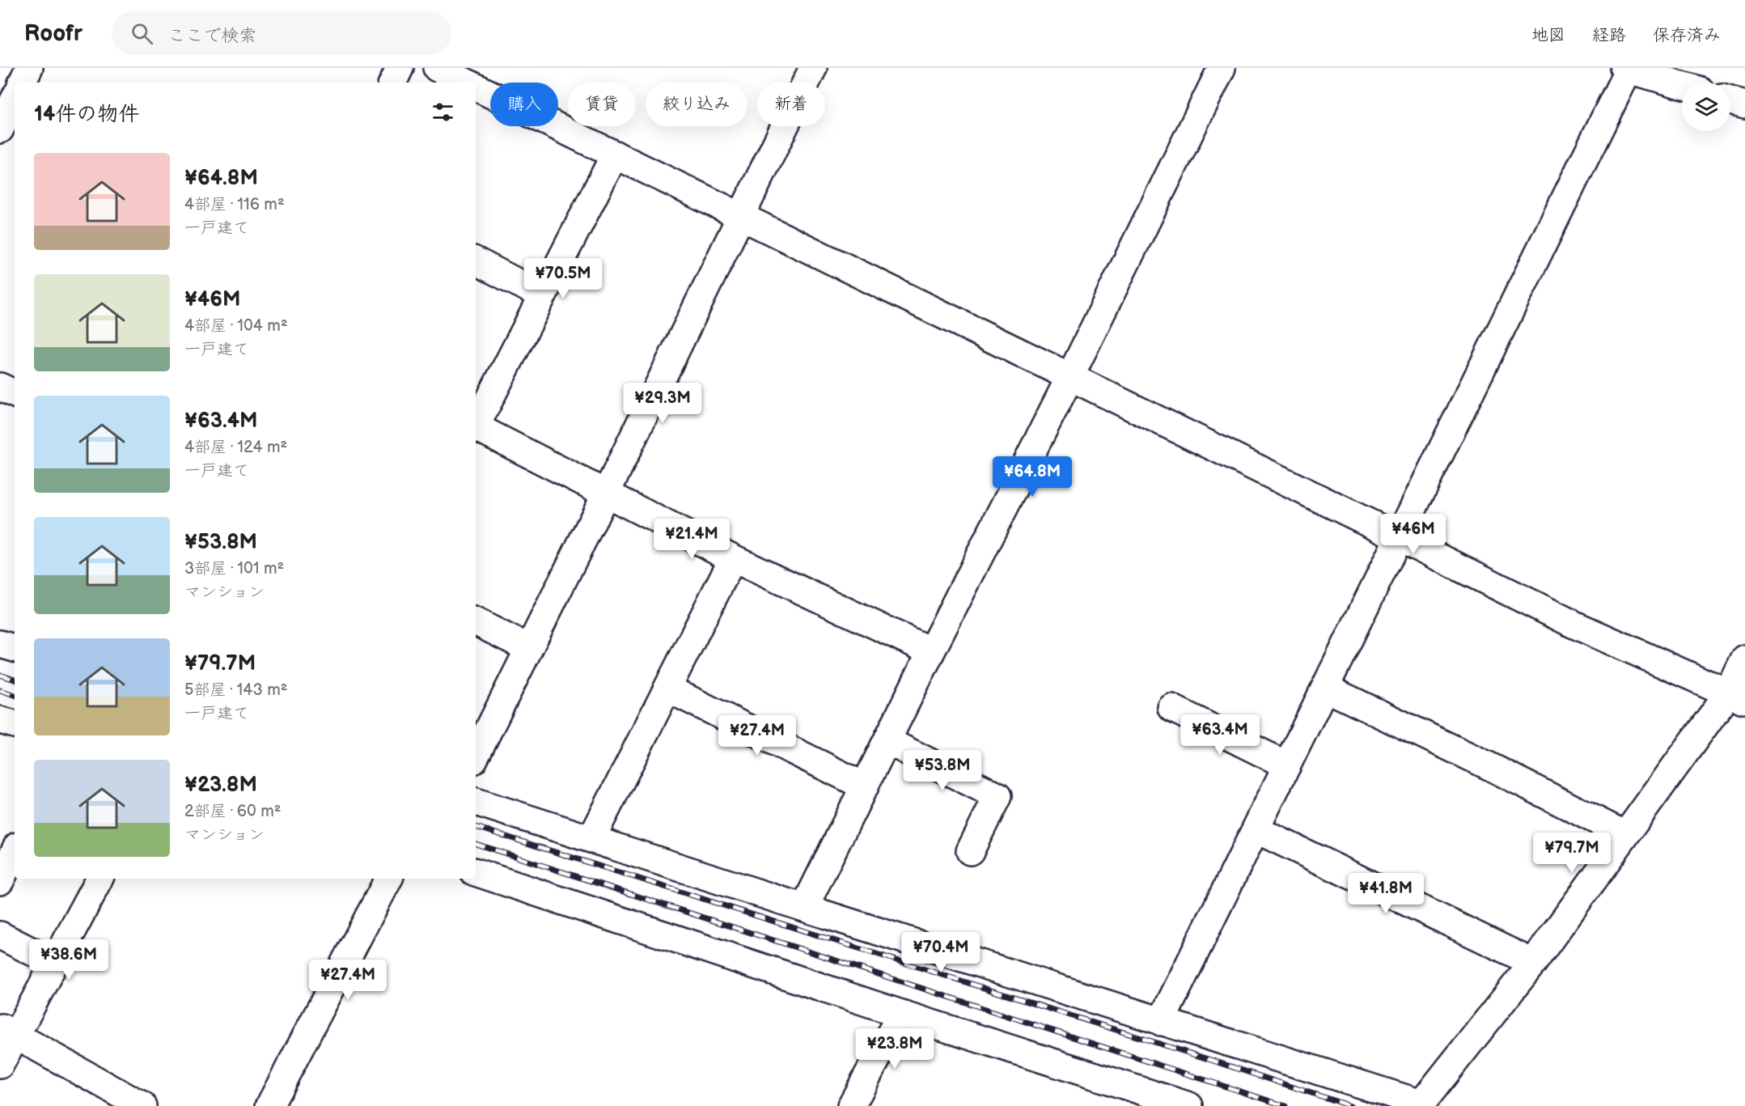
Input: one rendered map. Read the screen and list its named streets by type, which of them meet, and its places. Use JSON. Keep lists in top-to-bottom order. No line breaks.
{"page":{"header":"Roofr","search":"ここで検索","nav":["地図","経路","保存済み"],"chip":["購入","賃貸","絞り込み","新着"],"heading":"14件の物件","list":[{"name":"¥64.8M","note":"4部屋 · 116 m² · 一戸建て"},{"name":"¥46M","note":"4部屋 · 104 m² · 一戸建て"},{"name":"¥63.4M","note":"4部屋 · 124 m² · 一戸建て"},{"name":"¥53.8M","note":"3部屋 · 101 m² · マンション"},{"name":"¥79.7M","note":"5部屋 · 143 m² · 一戸建て"},{"name":"¥23.8M","note":"2部屋 · 60 m² · マンション"}],"price":["¥70.5M","¥29.3M","¥64.8M","¥46M","¥21.4M","¥63.4M","¥27.4M","¥53.8M","¥79.7M","¥41.8M","¥70.4M","¥38.6M","¥27.4M","¥23.8M"]}}
